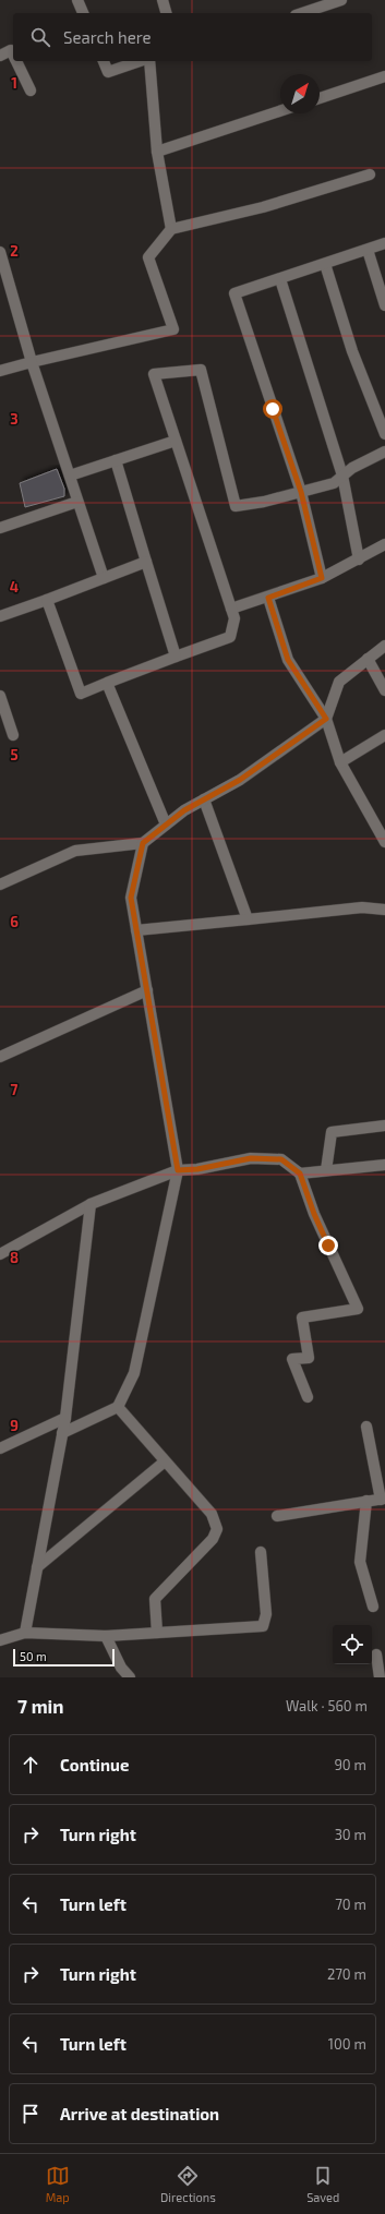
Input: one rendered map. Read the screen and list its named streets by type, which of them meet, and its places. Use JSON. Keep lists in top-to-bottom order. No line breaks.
{"scale_bar":"50 m","north":"top right","page":{"search":"Search here","scale":"50 m","heading":["7 min","Walk · 560 m"],"list":[["Continue","90 m"],["Turn right","30 m"],["Turn left","70 m"],["Turn right","270 m"],["Turn left","100 m"],"Arrive at destination"],"nav":["Map","Directions","Saved"]},"grid":{"rows":["1","2","3","4","5","6","7","8","9"]}}
